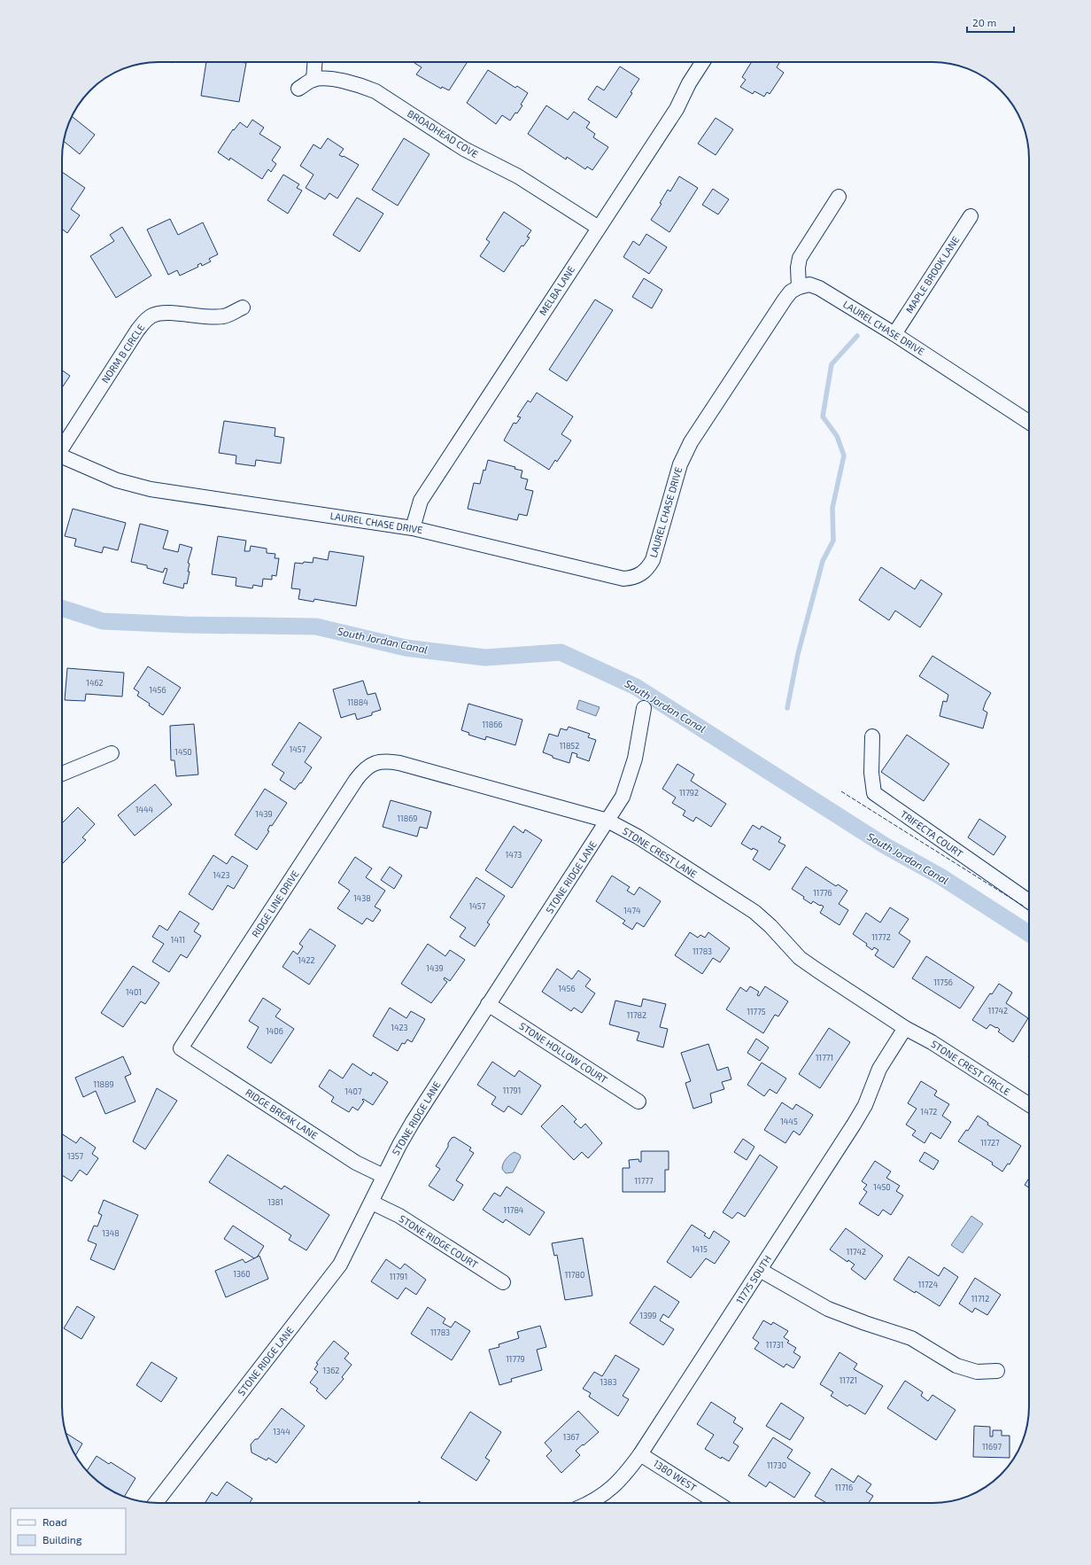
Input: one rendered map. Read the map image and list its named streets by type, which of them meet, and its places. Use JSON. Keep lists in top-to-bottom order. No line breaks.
{"streets":{"street":["BROADHEAD COVE","MAPLE BROOK LANE","MELBA LANE","LAUREL CHASE DRIVE","NORM B CIRCLE","TRIFECTA COURT","STONE CREST LANE","STONE RIDGE LANE","RIDGE LINE DRIVE","STONE HOLLOW COURT","STONE CREST CIRCLE","RIDGE BREAK LANE","STONE RIDGE COURT","11775 SOUTH","1380 WEST"]},"crossings":[["BROADHEAD COVE","MELBA LANE"],["MAPLE BROOK LANE","LAUREL CHASE DRIVE"],["MELBA LANE","LAUREL CHASE DRIVE"],["STONE CREST LANE","STONE RIDGE LANE"],["STONE CREST LANE","RIDGE LINE DRIVE"],["STONE CREST LANE","STONE CREST CIRCLE"],["STONE CREST LANE","11775 SOUTH"],["STONE RIDGE LANE","STONE HOLLOW COURT"],["STONE RIDGE LANE","RIDGE BREAK LANE"],["STONE RIDGE LANE","STONE RIDGE COURT"],["RIDGE LINE DRIVE","RIDGE BREAK LANE"],["STONE CREST CIRCLE","11775 SOUTH"],["11775 SOUTH","1380 WEST"]],"water":["South Jordan Canal"],"house_numbers":["1462","1456","11884","11866","11852","1457","1450","11792","1444","1439","11869","1473","1423","11776","1438","1457","1474","11772","1411","11783","1422","1439","11756","1456","1401","11742","11775","11782","1423","1406","11771","11889","11791","1407","1472","1445","11727","1357","11777","1450","1381","11784","1348","1415","11742","1360","11780","11791","11724","11712","1399","11783","11731","11779","1362","11721","1383","1344","1367","11697","11730","11716"],"legend":["Road","Building"],"scale_bar":"20 m"}
